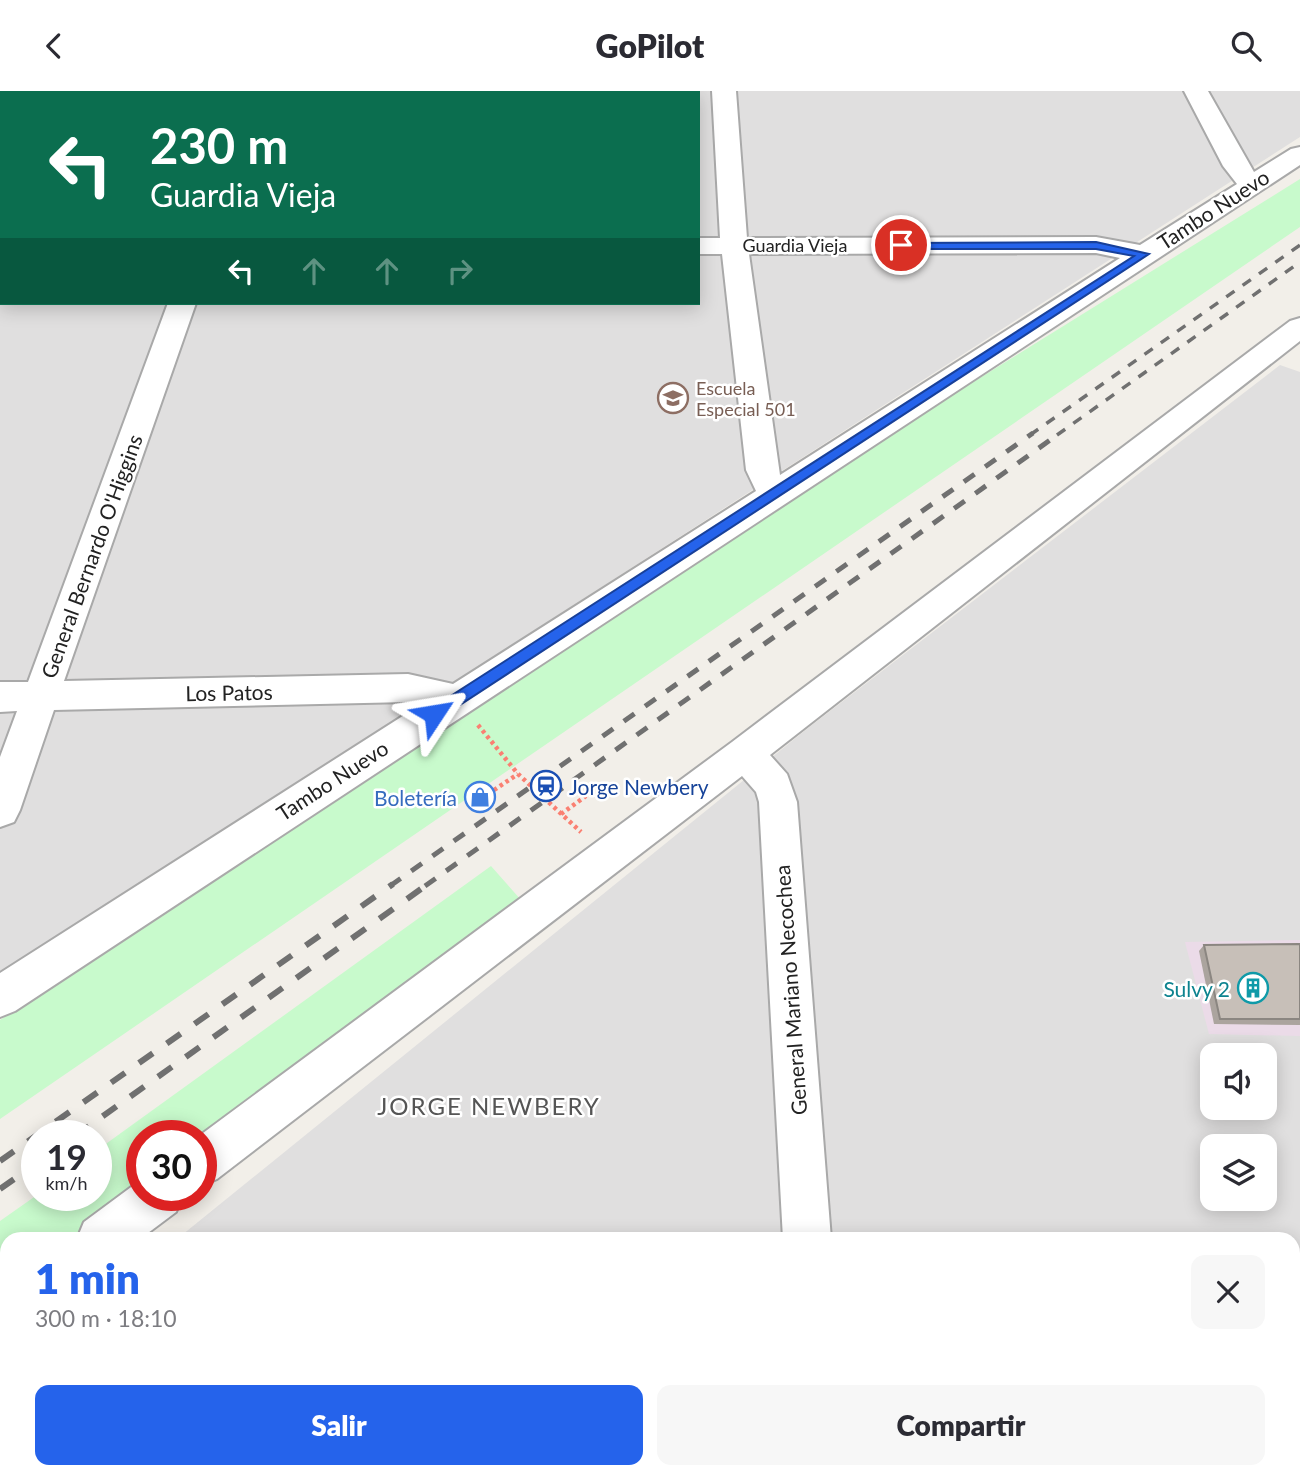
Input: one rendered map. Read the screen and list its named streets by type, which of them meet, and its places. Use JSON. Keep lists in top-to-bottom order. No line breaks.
{"streets":{"street":["Tambo Nuevo","Guardia Vieja","General Bernardo O'Higgins","Los Patos","General Mariano Necochea"]},"crossings":[["Tambo Nuevo","Guardia Vieja"],["Tambo Nuevo","Los Patos"],["General Bernardo O'Higgins","Los Patos"]],"districts":["JORGE NEWBERY"],"places":{"school or university":["Escuela Especial 501"],"station":["Jorge Newbery"],"shop":["Boletería"],"building":["Sulvy 2"]},"page":{"header":"GoPilot","turn":["230 m","Guardia Vieja"],"speed":"19 km/h","limit":"30","heading":["1 min","300 m · 18:10"],"buttons":["Salir","Compartir"]}}
